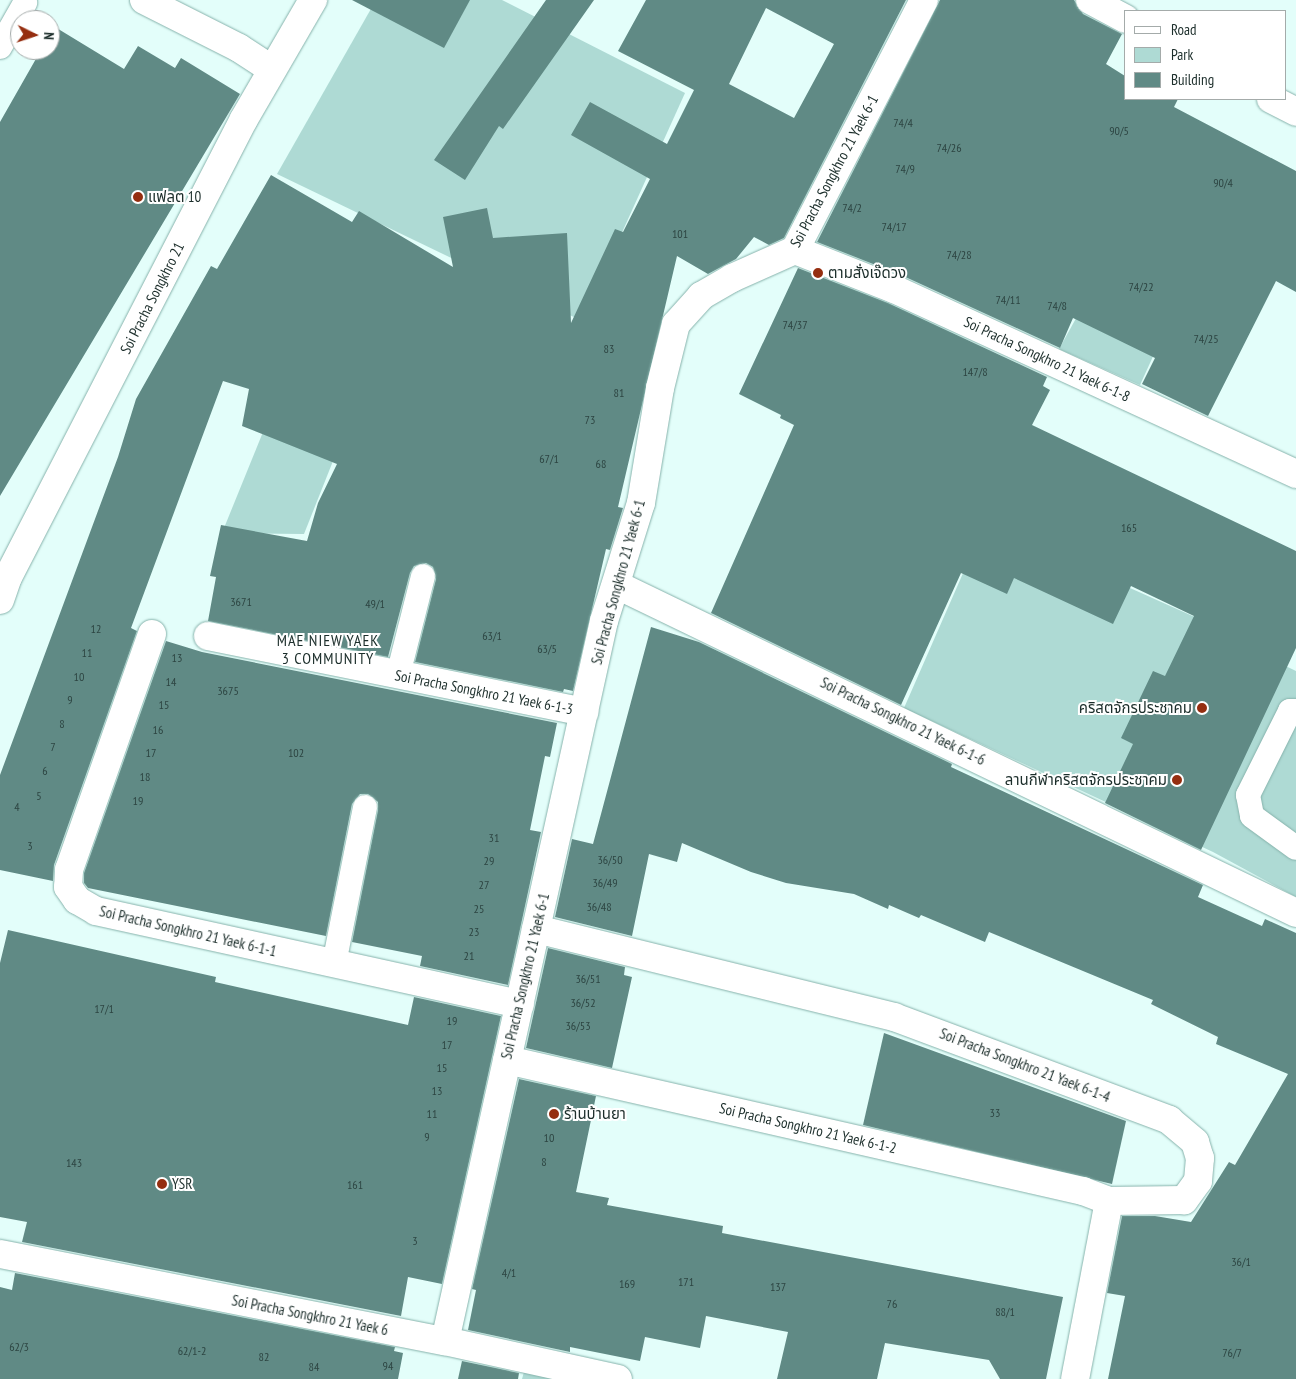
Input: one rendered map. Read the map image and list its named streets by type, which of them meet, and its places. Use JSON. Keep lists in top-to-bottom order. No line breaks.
{"streets":{"street":["Soi Pracha Songkhro 21 Yaek 6-1","Soi Pracha Songkhro 21","Soi Pracha Songkhro 21 Yaek 6-1-8","Soi Pracha Songkhro 21 Yaek 6-1-3","Soi Pracha Songkhro 21 Yaek 6-1-6","Soi Pracha Songkhro 21 Yaek 6-1-1","Soi Pracha Songkhro 21 Yaek 6-1-4","Soi Pracha Songkhro 21 Yaek 6-1-2","Soi Pracha Songkhro 21 Yaek 6"]},"crossings":[["Soi Pracha Songkhro 21 Yaek 6-1","Soi Pracha Songkhro 21 Yaek 6-1-8"],["Soi Pracha Songkhro 21 Yaek 6-1","Soi Pracha Songkhro 21 Yaek 6-1-3"],["Soi Pracha Songkhro 21 Yaek 6-1","Soi Pracha Songkhro 21 Yaek 6-1-6"],["Soi Pracha Songkhro 21 Yaek 6-1","Soi Pracha Songkhro 21 Yaek 6-1-1"],["Soi Pracha Songkhro 21 Yaek 6-1","Soi Pracha Songkhro 21 Yaek 6-1-4"],["Soi Pracha Songkhro 21 Yaek 6-1","Soi Pracha Songkhro 21 Yaek 6-1-2"],["Soi Pracha Songkhro 21 Yaek 6-1","Soi Pracha Songkhro 21 Yaek 6"],["Soi Pracha Songkhro 21 Yaek 6-1-4","Soi Pracha Songkhro 21 Yaek 6-1-2"]],"districts":["MAE NIEW YAEK 3 COMMUNITY"],"places":["แฟลต 10","ตามสั่งเจ๊ดวง","คริสตจักรประชาคม","ลานกีฬาคริสตจักรประชาคม","ร้านบ้านยา","YSR"],"house_numbers":["74/4","90/5","74/26","74/9","90/4","74/2","74/17","101","74/28","74/22","74/11","74/8","74/37","74/25","83","147/8","81","73","67/1","68","165","3671","49/1","12","63/1","63/5","11","13","10","14","3675","9","15","8","16","7","17","102","6","18","5","19","4","31","3","36/50","29","36/49","27","36/48","25","23","21","36/51","36/52","17/1","19","36/53","17","15","13","33","11","9","10","8","143","161","3","36/1","4/1","171","169","137","76","88/1","62/3","62/1-2","76/7","82","94","84"],"legend":["Road","Park","Building"],"north":"right"}
